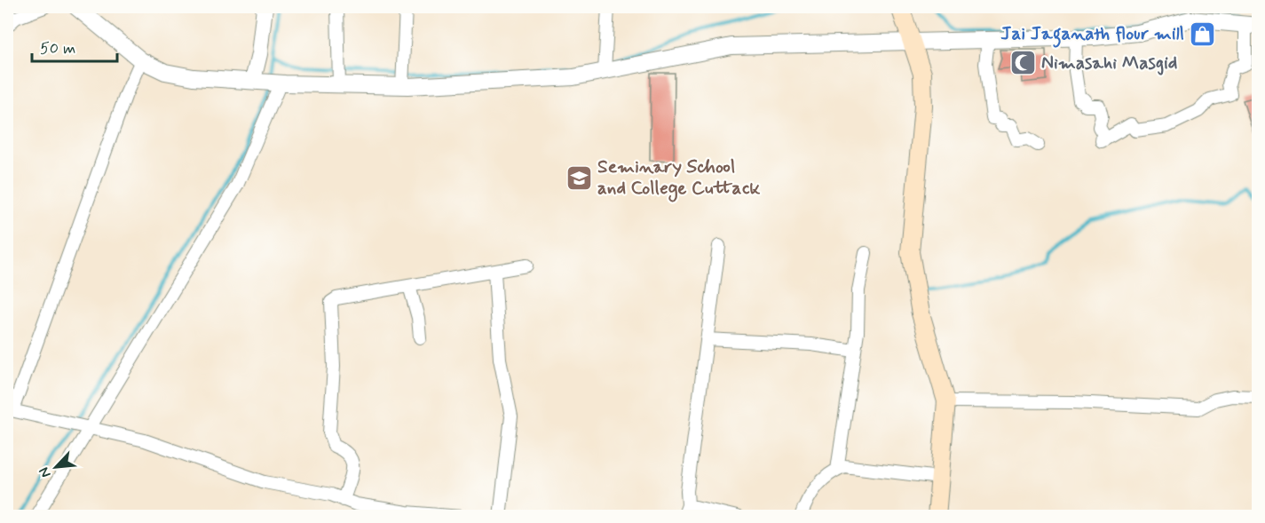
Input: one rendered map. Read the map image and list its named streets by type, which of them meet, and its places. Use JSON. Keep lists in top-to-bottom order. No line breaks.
{"places":{"shop":["Jai Jaganath flour mill"],"mosque":["Nimasahi Masgid"],"school or university":["Seminary School and College Cuttack"]},"scale_bar":"50 m","north":"bottom left"}
